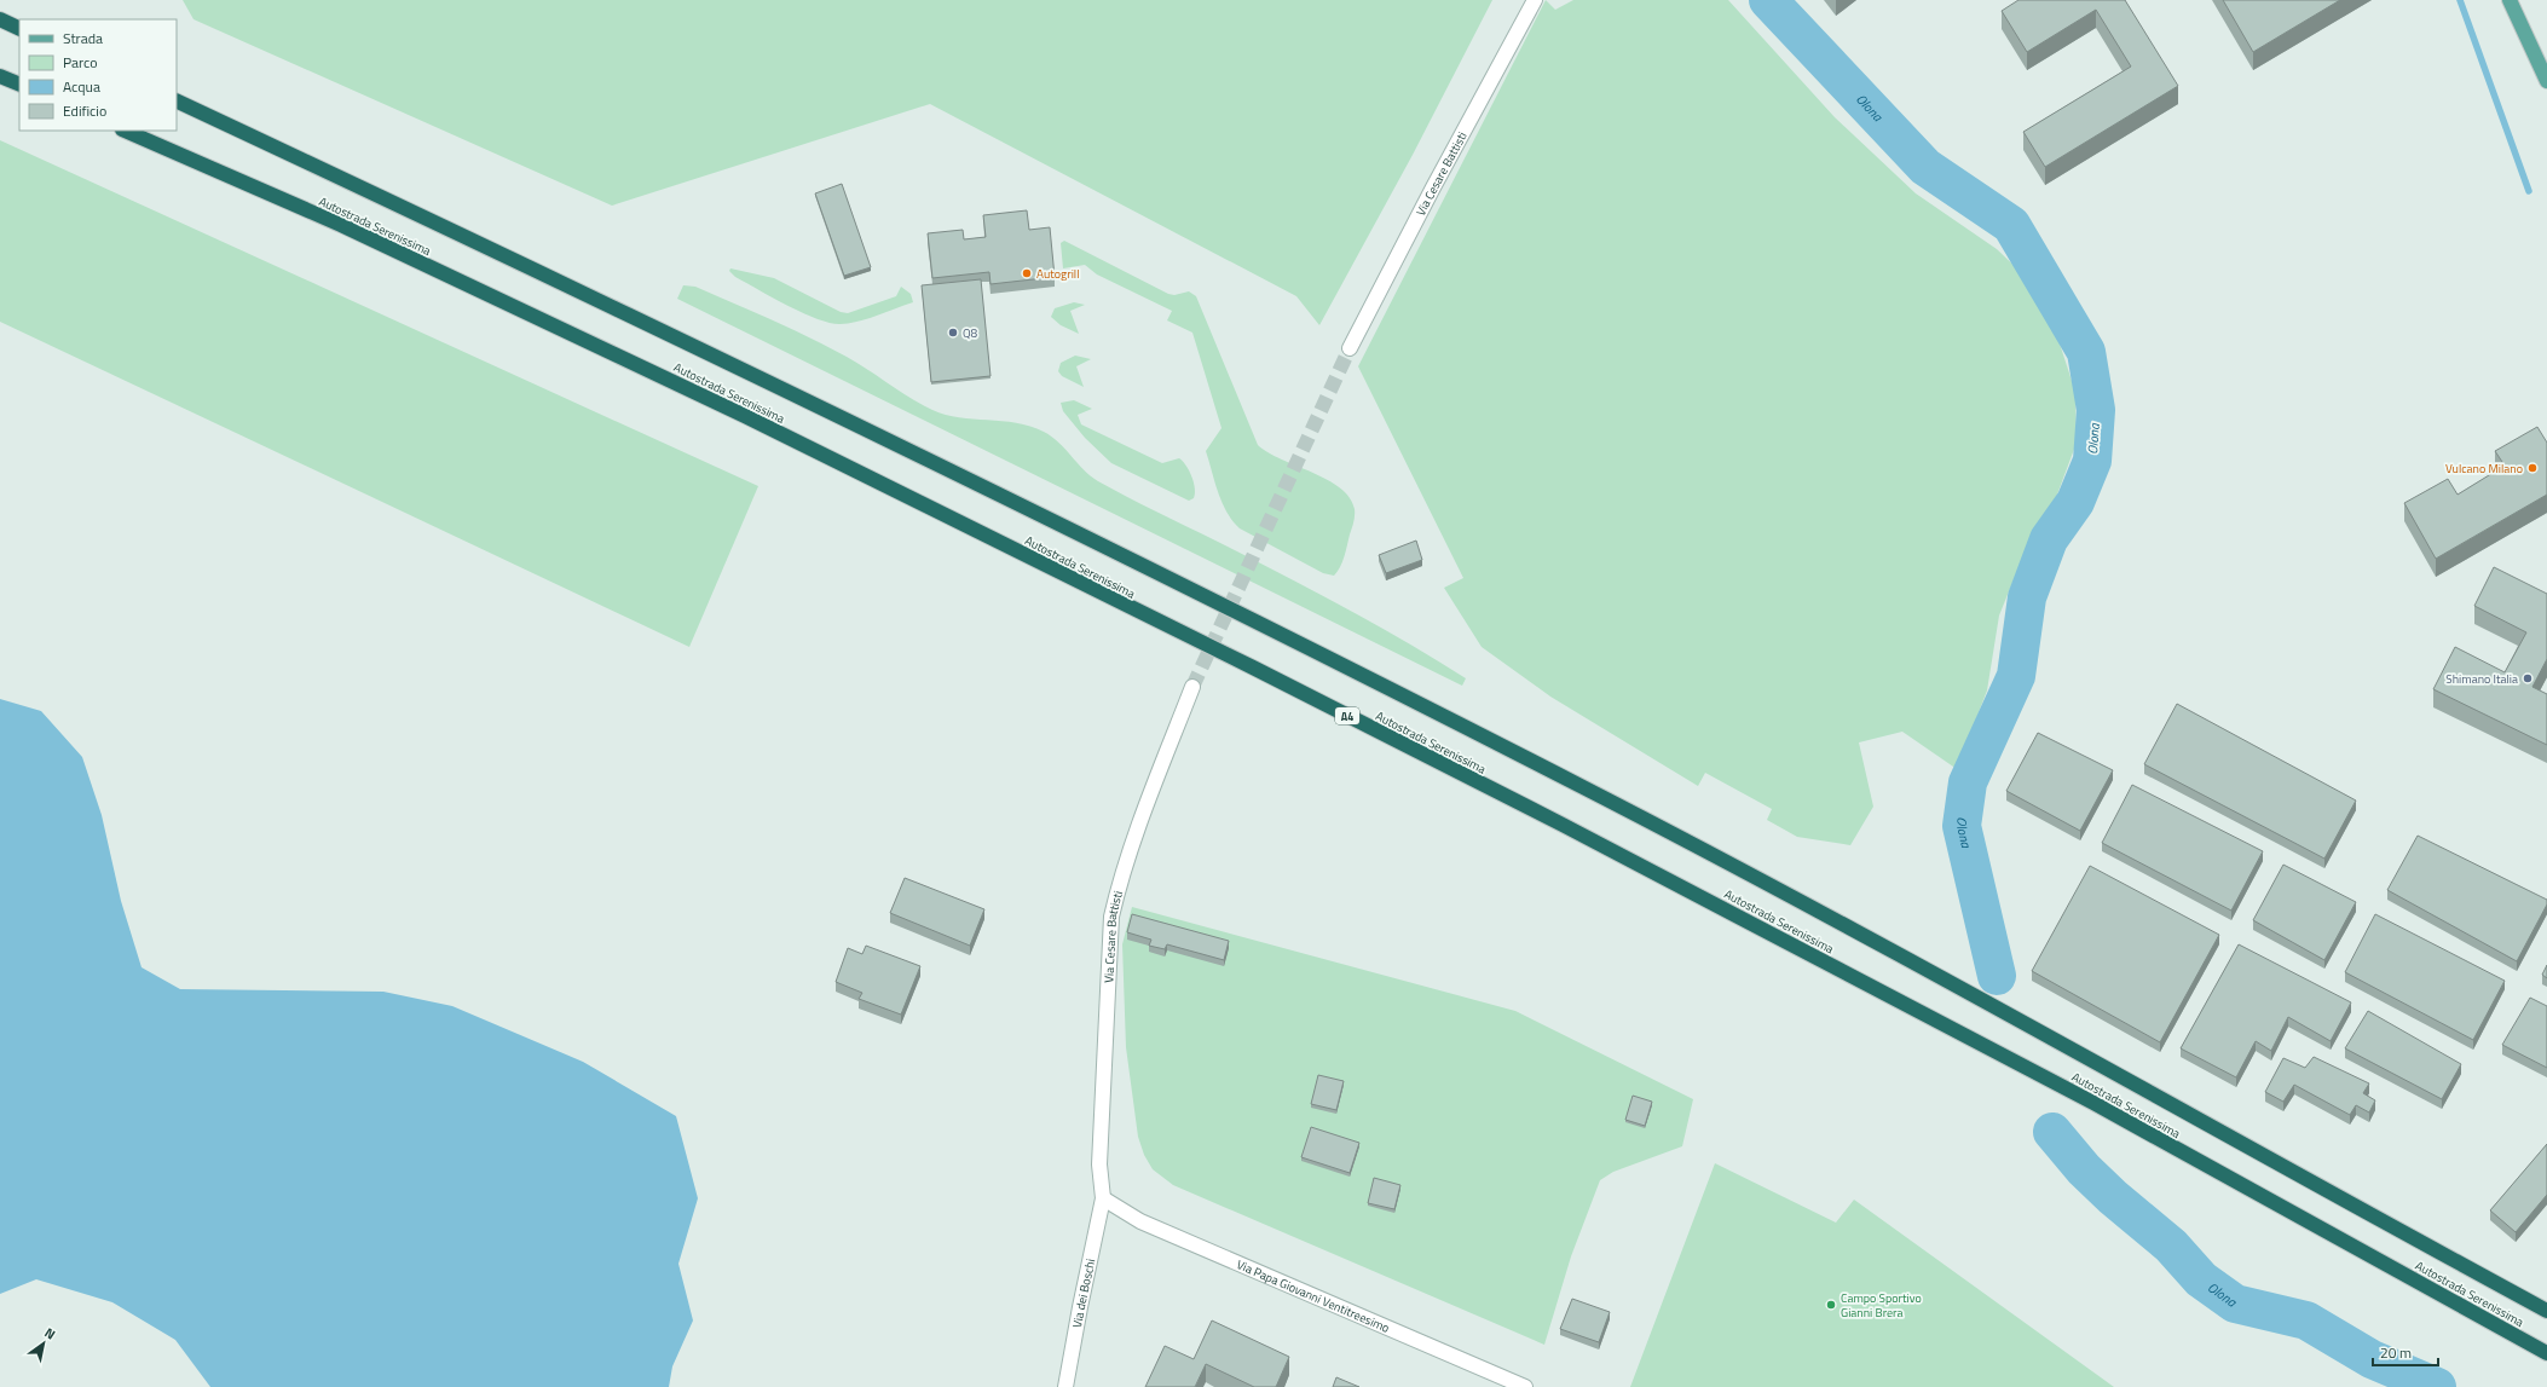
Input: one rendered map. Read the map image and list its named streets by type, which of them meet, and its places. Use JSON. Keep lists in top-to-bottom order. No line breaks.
{"streets":{"highway":["Autostrada Serenissima","A4"],"street":["Via Cesare Battisti","Via dei Boschi","Via Papa Giovanni Ventitreesimo"]},"crossings":[["Via Cesare Battisti","Via dei Boschi"],["Via Cesare Battisti","Via Papa Giovanni Ventitreesimo"],["Via dei Boschi","Via Papa Giovanni Ventitreesimo"]],"water":["Olona"],"places":["Autogrill","Q8","Vulcano Milano","Shimano Italia","Campo Sportivo Gianni Brera"],"legend":["Strada","Parco","Acqua","Edificio"],"scale_bar":"20 m","north":"top right"}
